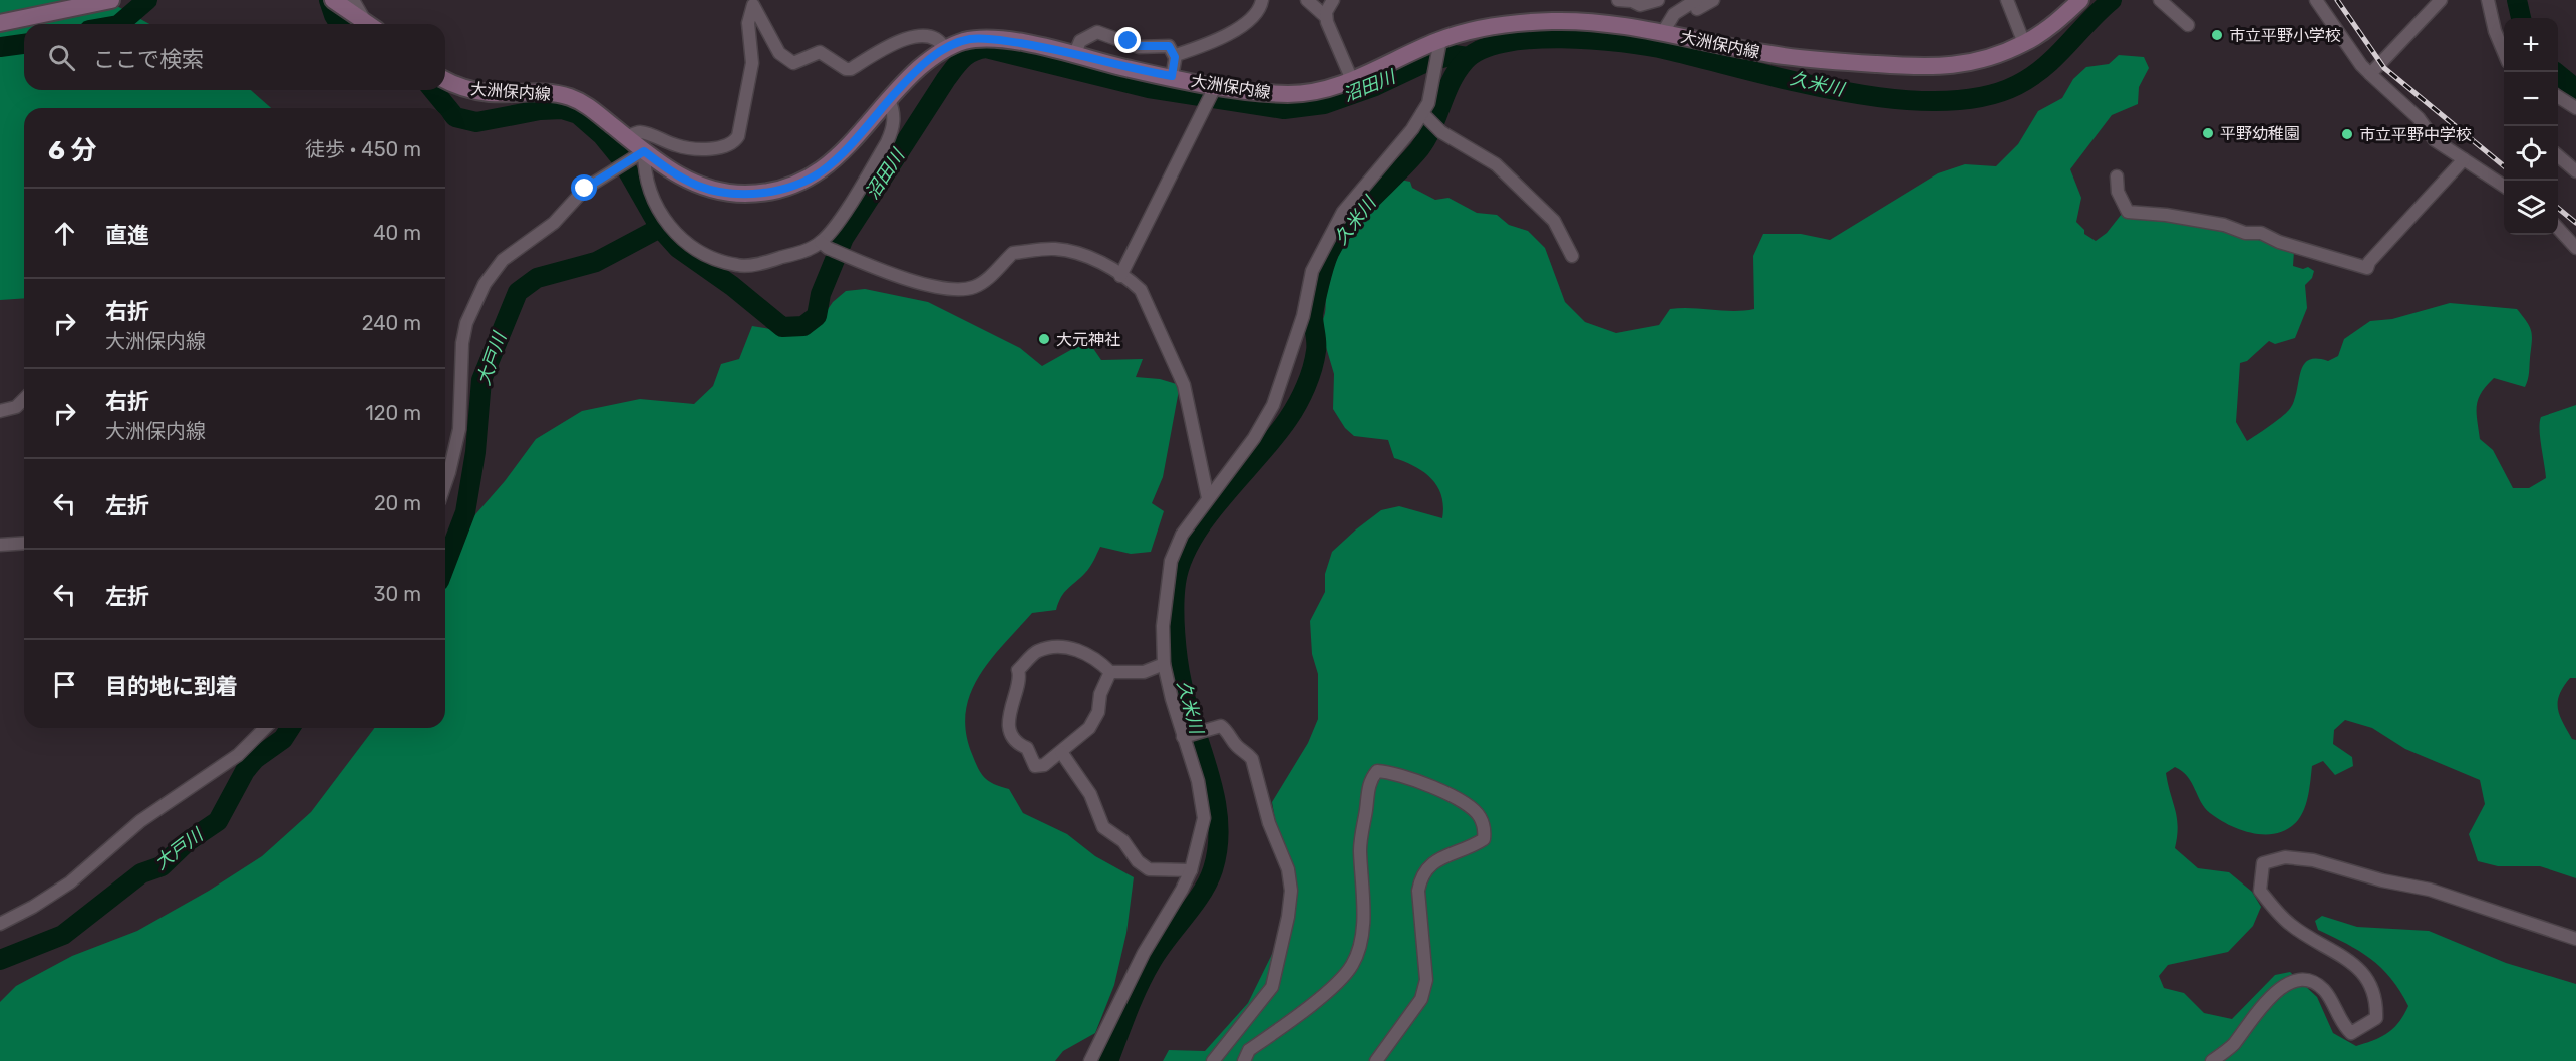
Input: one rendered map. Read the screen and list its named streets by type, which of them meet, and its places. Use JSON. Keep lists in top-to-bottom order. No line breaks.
{"streets":{"main road":["大洲保内線"]},"water":["久米川","沼田川","大戸川"],"places":["市立平野小学校","平野幼稚園","市立平野中学校","大元神社"],"page":{"map_buttons":["+","−"],"search":"ここで検索","heading":["6 分","徒歩 · 450 m"],"list":[["直進","40 m"],["右折","大洲保内線","240 m"],["右折","大洲保内線","120 m"],["左折","20 m"],["左折","30 m"],"目的地に到着"]}}
